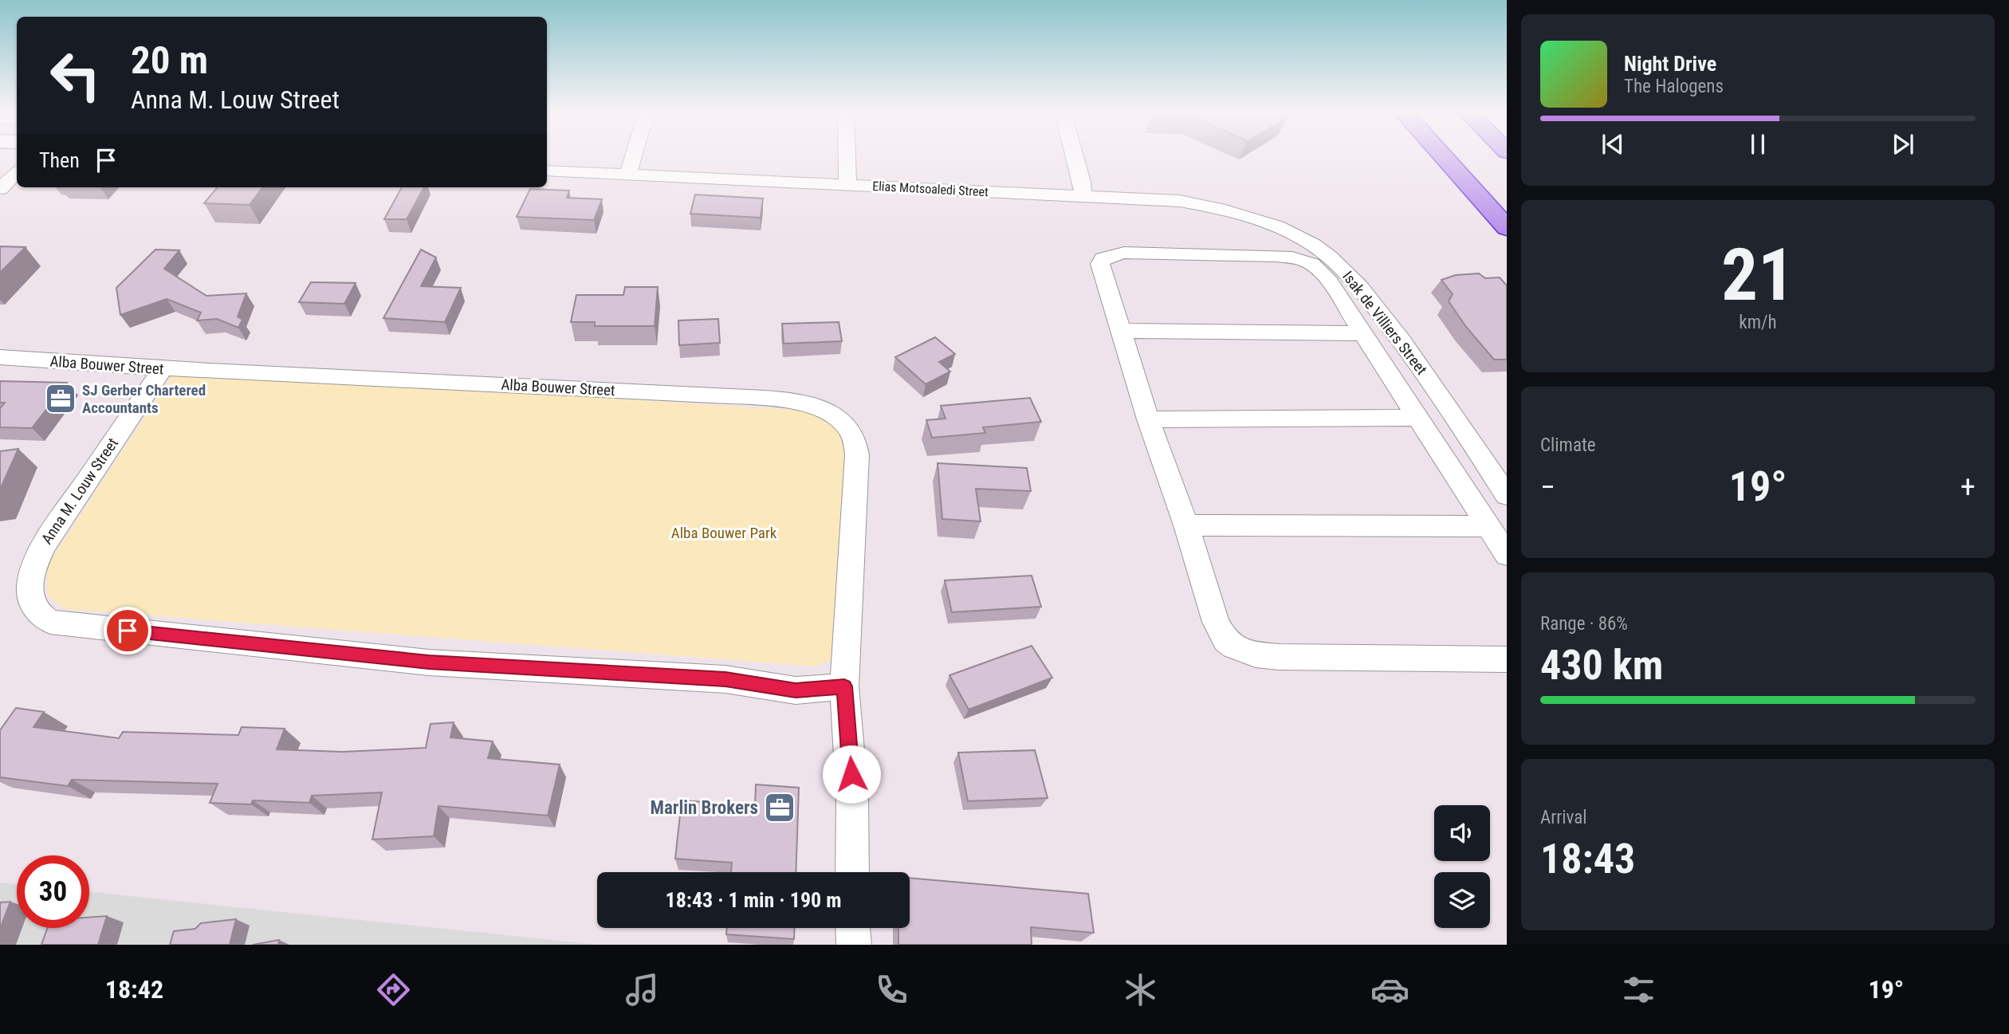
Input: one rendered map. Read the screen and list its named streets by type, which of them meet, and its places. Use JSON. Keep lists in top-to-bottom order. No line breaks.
{"streets":{"street":["Elias Motsoaledi Street","Isak de Villiers Street","Alba Bouwer Street","Anna M. Louw Street"]},"crossings":[["Elias Motsoaledi Street","Isak de Villiers Street"],["Alba Bouwer Street","Anna M. Louw Street"]],"parks":["Alba Bouwer Park"],"places":{"office":["SJ Gerber Chartered Accountants","Marlin Brokers"]},"page":{"turn":["20 m","Anna M. Louw Street"],"song":["Night Drive","The Halogens"],"then":"Then","tile":[["21","km/h"],"Climate",["Range · 86%","430 km"],["Arrival","18:43"]],"heat":["−","19°","+"],"limit":"30","trip":"18:43 · 1 min · 190 m","tabs":["18:42","19°"]}}
